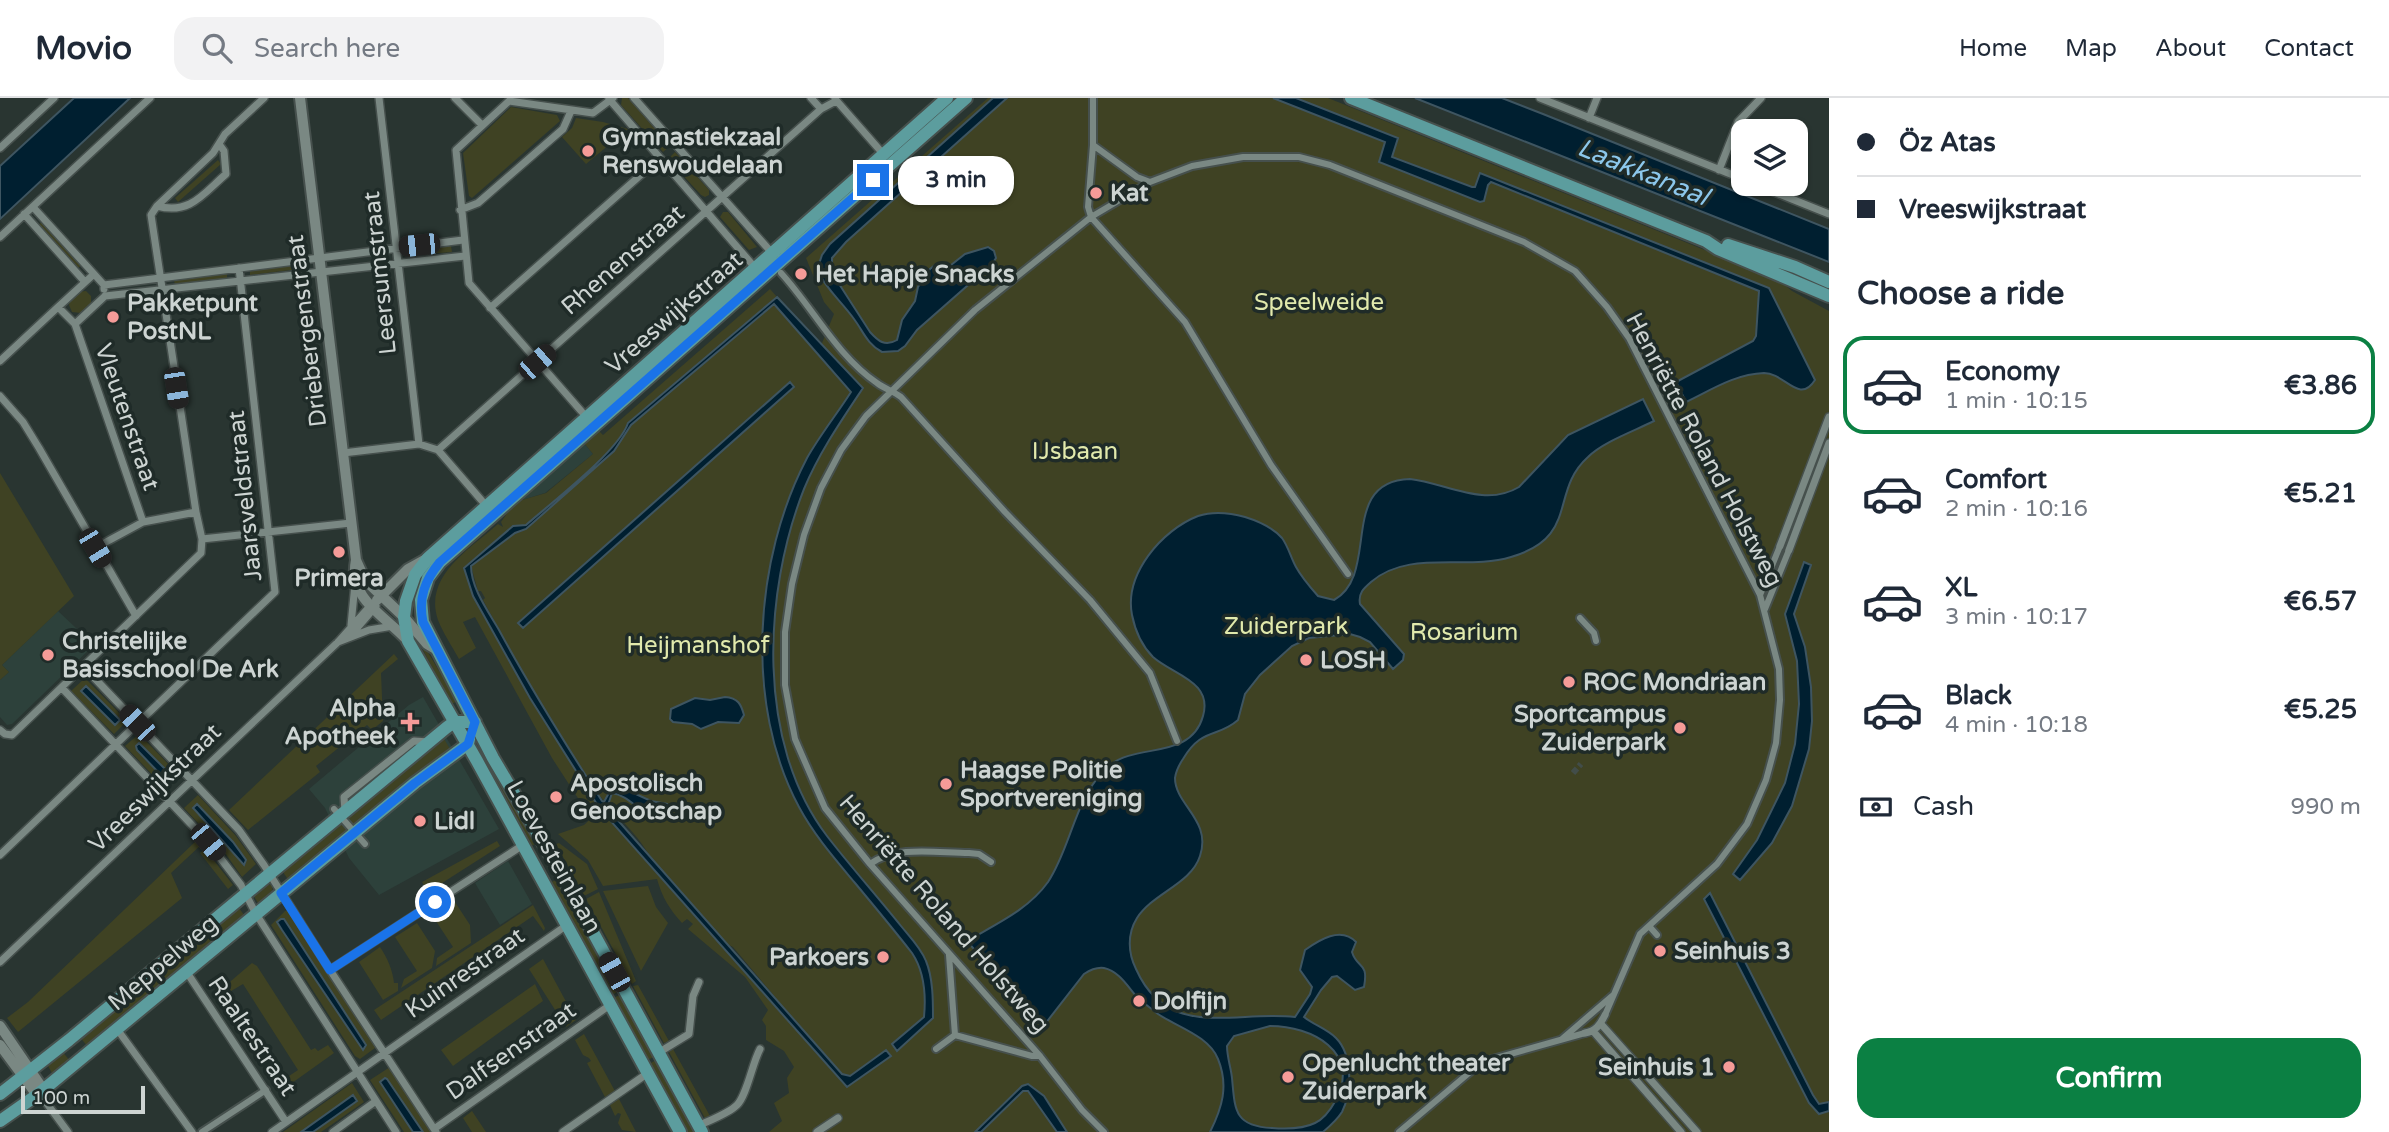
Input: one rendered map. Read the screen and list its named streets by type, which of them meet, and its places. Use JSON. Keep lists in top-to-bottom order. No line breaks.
{"streets":{"main road":["Vreeswijkstraat","Loevesteinlaan","Meppelweg"],"street":["Rhenenstraat","Leersumstraat","Driebergenstraat","Vleutenstraat","Henriëtte Roland Holstweg","Jaarsveldstraat","Kuinrestraat","Raaltestraat","Dalfsenstraat"]},"crossings":[["Vreeswijkstraat","Driebergenstraat"],["Vreeswijkstraat","Loevesteinlaan"],["Driebergenstraat","Loevesteinlaan"],["Loevesteinlaan","Meppelweg"],["Loevesteinlaan","Kuinrestraat"],["Loevesteinlaan","Dalfsenstraat"],["Meppelweg","Raaltestraat"],["Kuinrestraat","Raaltestraat"]],"water":["Laakkanaal"],"parks":["Speelweide","IJsbaan","Zuiderpark","Rosarium","Heijmanshof"],"places":{"other":["Gymnastiekzaal Renswoudelaan","Kat","Het Hapje Snacks","Pakketpunt PostNL","Primera","Christelijke Basisschool De Ark","LOSH","ROC Mondriaan","Sportcampus Zuiderpark","Haagse Politie Sportvereniging","Apostolisch Genootschap","Lidl","Seinhuis 3","Parkoers","Dolfijn","Seinhuis 1","Openlucht theater Zuiderpark"],"health":["Alpha Apotheek"]},"scale_bar":"100 m","page":{"header":"Movio","search":"Search here","nav":["Home","Map","About","Contact"],"banner":["Öz Atas","Vreeswijkstraat"],"bubble":"3 min","heading":"Choose a ride","list":[{"name":"Economy","note":"1 min · 10:15","value":"€3.86"},{"name":"Comfort","note":"2 min · 10:16","value":"€5.21"},{"name":"XL","note":"3 min · 10:17","value":"€6.57"},{"name":"Black","note":"4 min · 10:18","value":"€5.25"}],"pay":["Cash","990 m"],"buttons":"Confirm","scale":"100 m"}}
